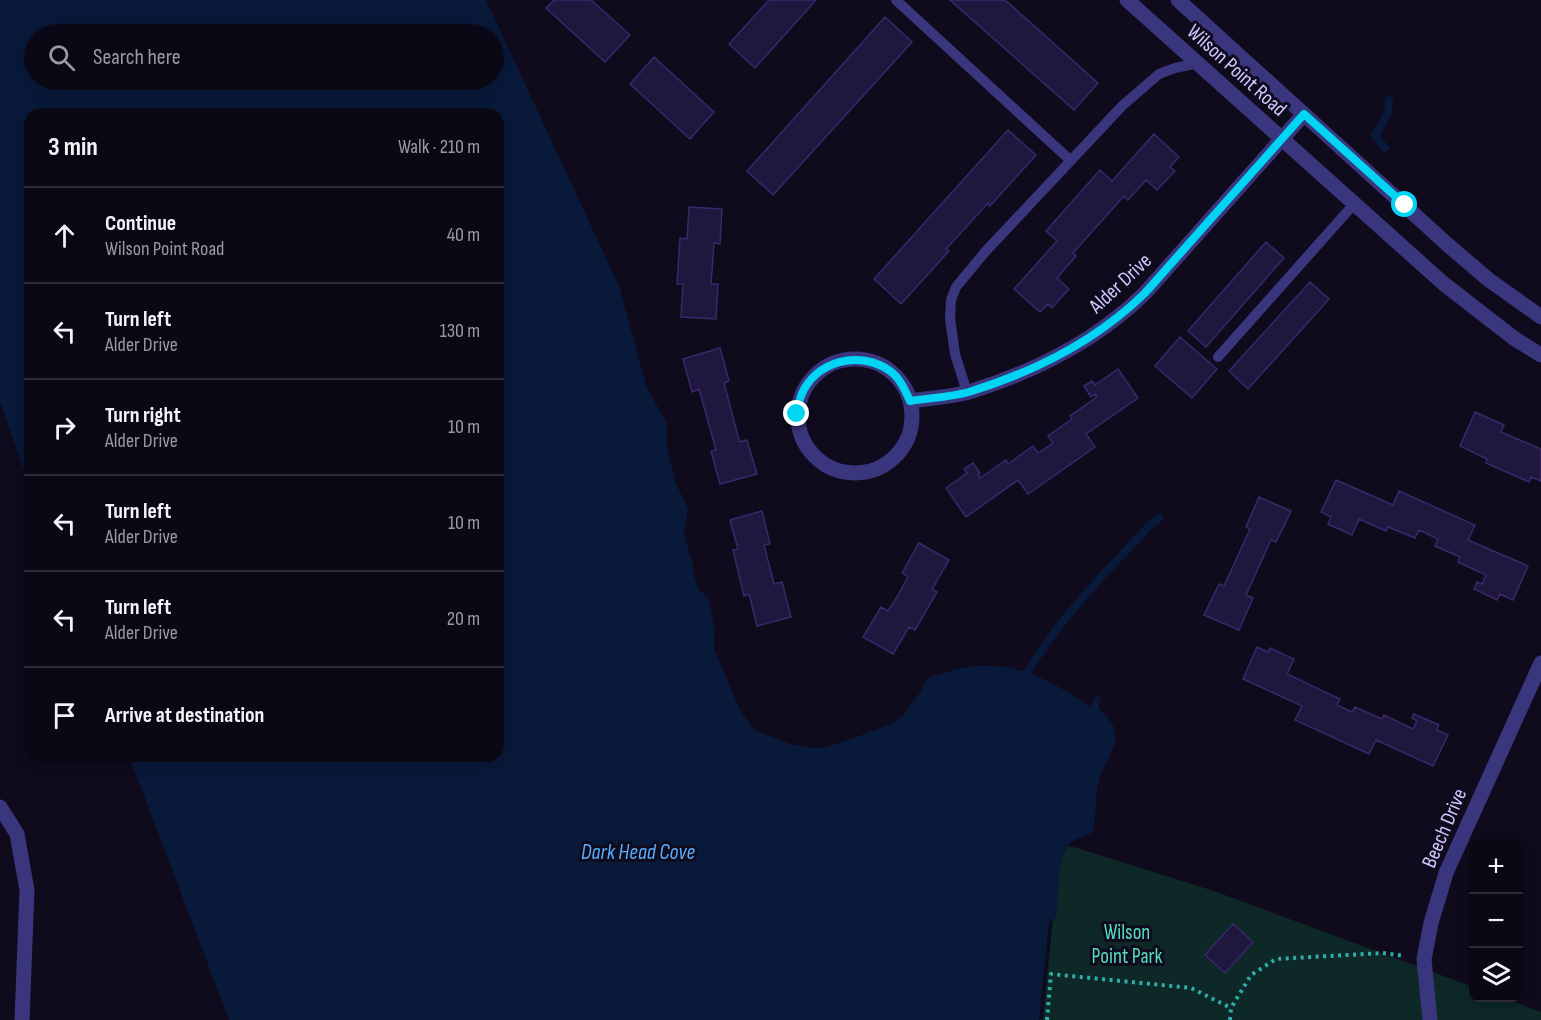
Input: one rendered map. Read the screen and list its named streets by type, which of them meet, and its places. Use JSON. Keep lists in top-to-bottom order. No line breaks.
{"streets":{"street":["Wilson Point Road","Alder Drive","Beech Drive"]},"crossings":[["Wilson Point Road","Alder Drive"]],"water":["Dark Head Cove"],"parks":["Wilson Point Park"],"page":{"search":"Search here","heading":["3 min","Walk · 210 m"],"list":[["Continue","Wilson Point Road","40 m"],["Turn left","Alder Drive","130 m"],["Turn right","Alder Drive","10 m"],["Turn left","Alder Drive","10 m"],["Turn left","Alder Drive","20 m"],"Arrive at destination"],"map_buttons":["+","−"]}}
